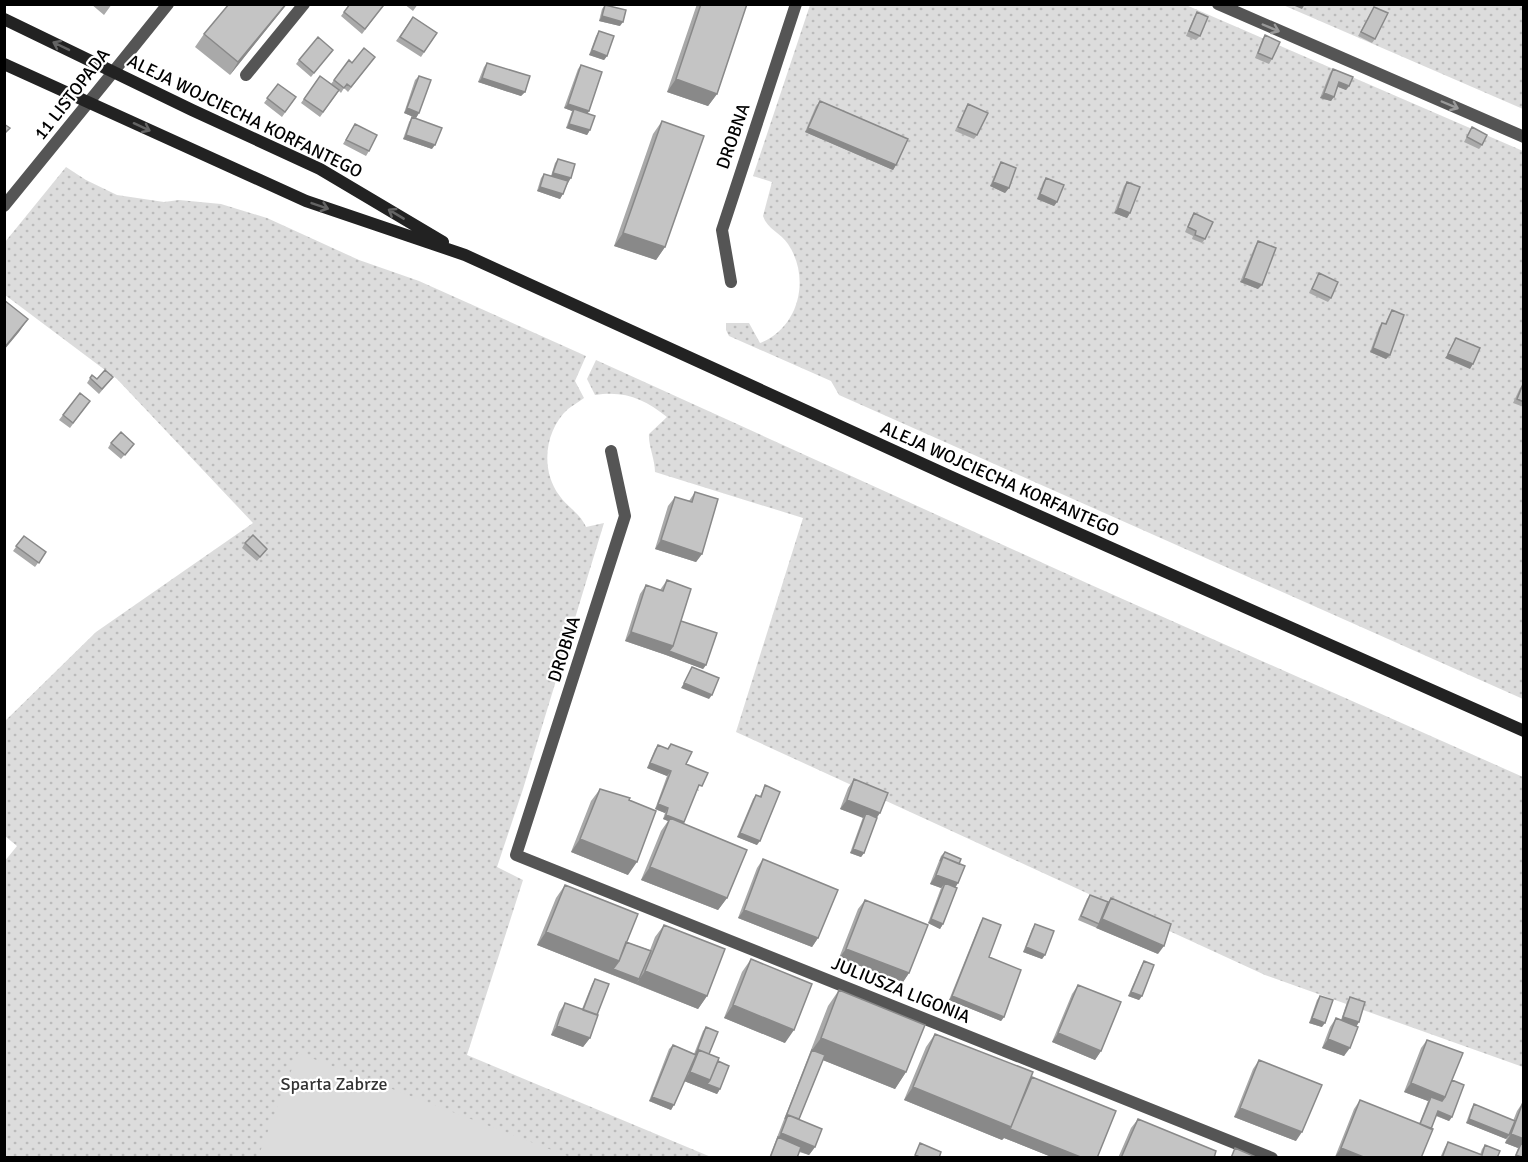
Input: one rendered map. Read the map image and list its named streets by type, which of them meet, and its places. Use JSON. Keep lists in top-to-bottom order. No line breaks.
{"streets":{"main road":["ALEJA WOJCIECHA KORFANTEGO"],"street":["11 LISTOPADA","DROBNA","JULIUSZA LIGONIA"]},"crossings":[["11 LISTOPADA","ALEJA WOJCIECHA KORFANTEGO"],["DROBNA","JULIUSZA LIGONIA"]],"parks":["Sparta Zabrze"]}
